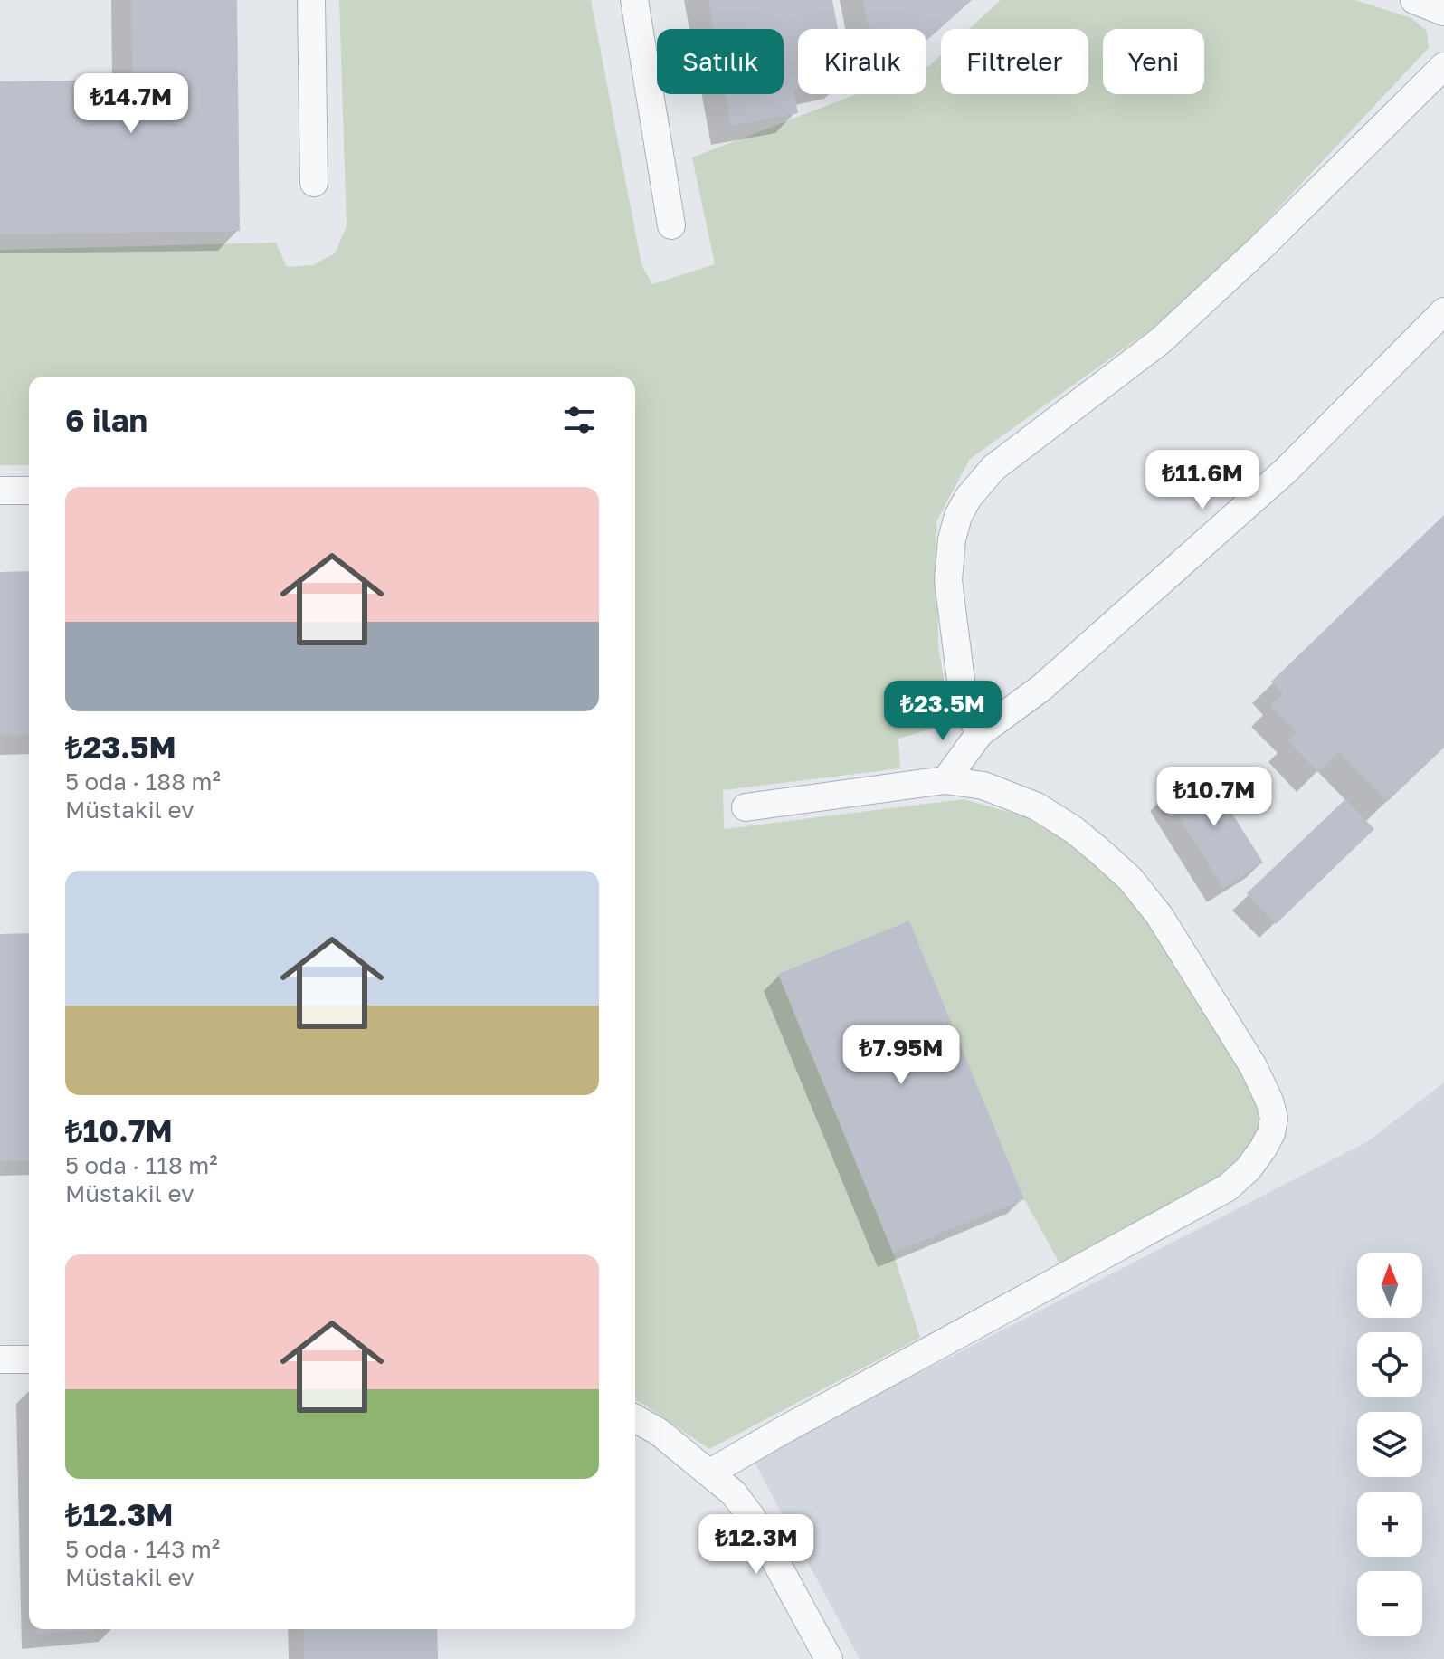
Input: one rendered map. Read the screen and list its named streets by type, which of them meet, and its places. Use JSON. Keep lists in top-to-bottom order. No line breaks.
{"north":"top","page":{"chip":["Satılık","Kiralık","Filtreler","Yeni"],"price":["₺14.7M","₺11.6M","₺23.5M","₺10.7M","₺7.95M","₺12.3M"],"heading":"6 ilan","list":[{"name":"₺23.5M","note":"5 oda · 188 m² · Müstakil ev"},{"name":"₺10.7M","note":"5 oda · 118 m² · Müstakil ev"},{"name":"₺12.3M","note":"5 oda · 143 m² · Müstakil ev"}],"map_buttons":["+","−"]}}
